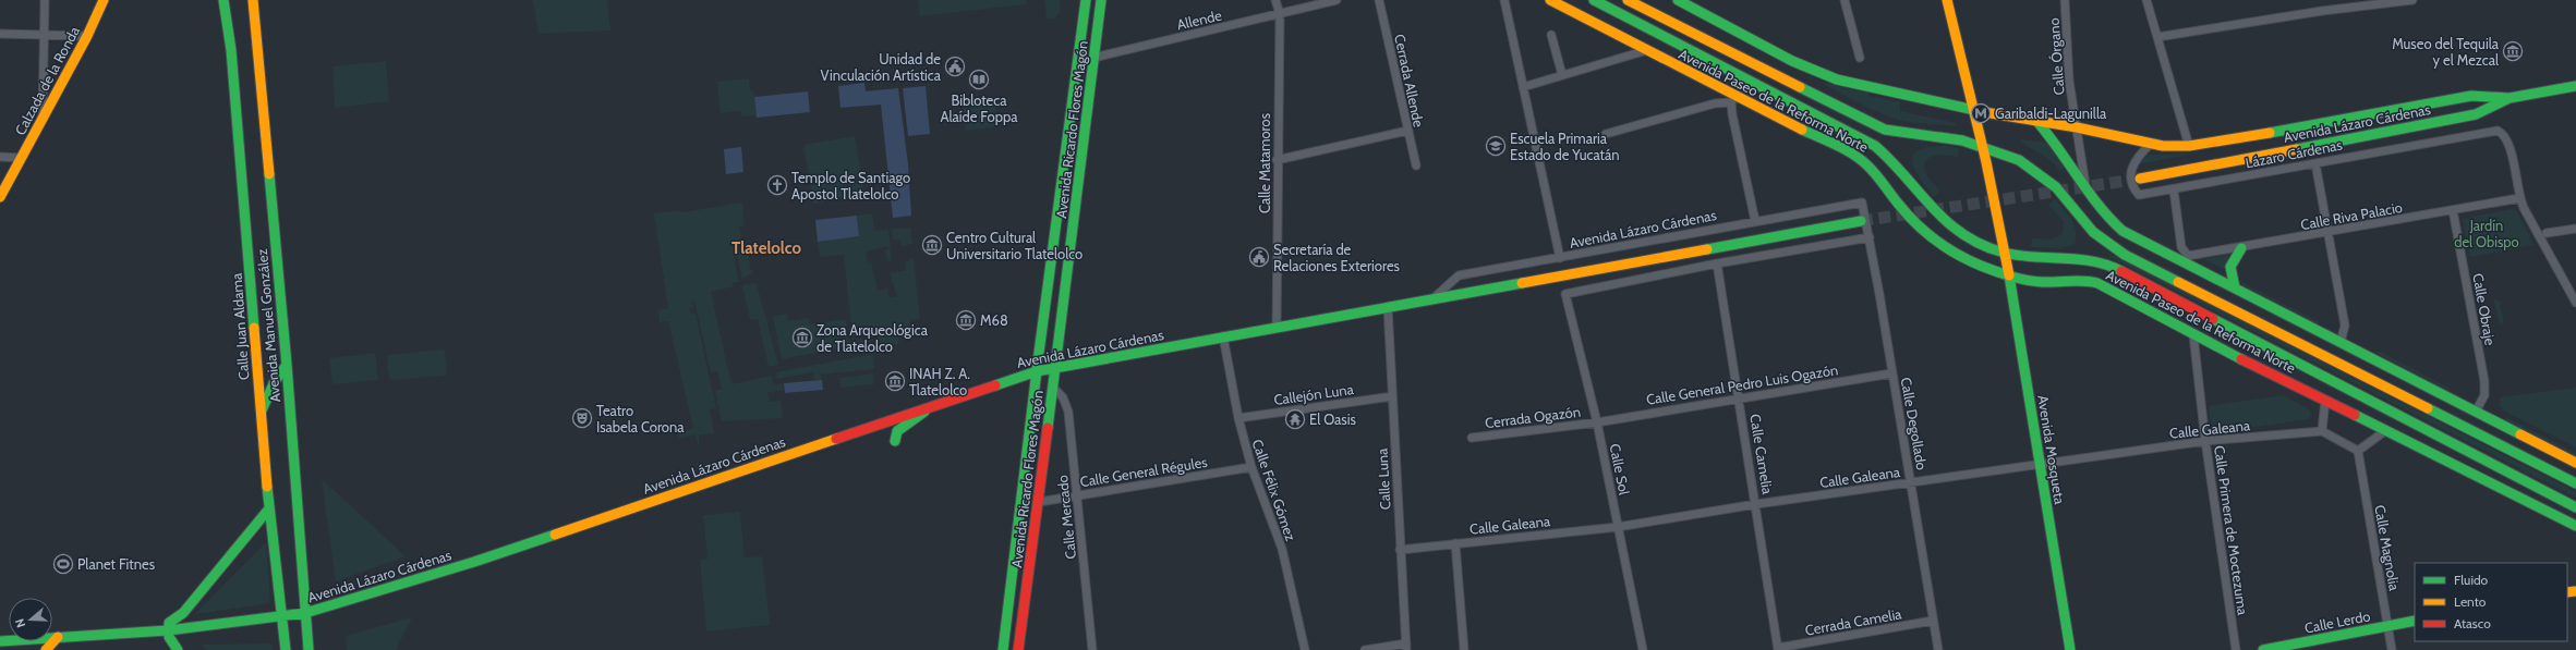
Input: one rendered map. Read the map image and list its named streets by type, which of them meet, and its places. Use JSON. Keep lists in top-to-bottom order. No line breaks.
{"streets":{"main road":["Calzada de la Ronda","Avenida Paseo de la Reforma Norte","Avenida Lázaro Cárdenas","Avenida Ricardo Flores Magón","Lázaro Cárdenas","Avenida Manuel González","Calle Juan Aldama","Avenida Mosqueta","Calle Lerdo"],"street":["Allende","Calle Órgano","Cerrada Allende","Calle Matamoros","Calle Riva Palacio","Calle Obraje","Calle General Pedro Luis Ogazón","Callejón Luna","Cerrada Ogazón","Calle Degollado","Calle Galeana","Calle Camelia","Calle Sol","Calle General Régules","Calle Luna","Calle Félix Gómez","Calle Mercado","Calle Primera de Moctezuma","Calle Magnolia","Cerrada Camelia"]},"crossings":[["Allende","Avenida Ricardo Flores Magón"],["Allende","Calle Matamoros"],["Calle Órgano","Lázaro Cárdenas"],["Avenida Paseo de la Reforma Norte","Avenida Mosqueta"],["Avenida Paseo de la Reforma Norte","Calle Primera de Moctezuma"],["Avenida Lázaro Cárdenas","Avenida Ricardo Flores Magón"],["Avenida Lázaro Cárdenas","Lázaro Cárdenas"],["Avenida Lázaro Cárdenas","Calle Matamoros"],["Avenida Lázaro Cárdenas","Avenida Manuel González"],["Avenida Lázaro Cárdenas","Calle Juan Aldama"],["Avenida Lázaro Cárdenas","Calle Degollado"],["Avenida Lázaro Cárdenas","Calle Luna"],["Avenida Lázaro Cárdenas","Calle Félix Gómez"],["Avenida Ricardo Flores Magón","Calle General Régules"],["Avenida Ricardo Flores Magón","Calle Mercado"],["Lázaro Cárdenas","Calle Riva Palacio"],["Calle Riva Palacio","Calle Obraje"],["Calle General Pedro Luis Ogazón","Cerrada Ogazón"],["Calle General Pedro Luis Ogazón","Calle Degollado"],["Calle General Pedro Luis Ogazón","Calle Camelia"],["Calle General Pedro Luis Ogazón","Calle Sol"],["Callejón Luna","Calle Luna"],["Callejón Luna","Calle Félix Gómez"],["Cerrada Ogazón","Calle Sol"],["Calle Degollado","Calle Galeana"],["Calle Degollado","Cerrada Camelia"],["Calle Galeana","Avenida Mosqueta"],["Calle Galeana","Calle Camelia"],["Calle Galeana","Calle Sol"],["Calle Galeana","Calle Luna"],["Calle Galeana","Calle Primera de Moctezuma"],["Calle Camelia","Calle Sol"],["Calle Camelia","Cerrada Camelia"],["Calle General Régules","Calle Félix Gómez"],["Calle General Régules","Calle Mercado"],["Calle Magnolia","Calle Lerdo"]],"districts":["Tlatelolco"],"parks":["Jardín del Obispo"],"places":{"museum":["Museo del Tequila y el Mezcal","Centro Cultural Universitario Tlatelolco","M68","Zona Arqueológica de Tlatelolco","INAH Z. A. Tlatelolco"],"public building":["Unidad de Vinculación Artística","Secretaría de Relaciones Exteriores"],"library":["Bibloteca Alaíde Foppa"],"metro station":["Garibaldi-Lagunilla"],"school or university":["Escuela Primaria Estado de Yucatán"],"church":["Templo de Santiago Apostol Tlatelolco"],"theatre":["Teatro Isabela Corona"],"temple":["El Oasis"],"sports":["Planet Fitnes"]},"legend":["Fluido","Lento","Atasco"],"north":"left"}
